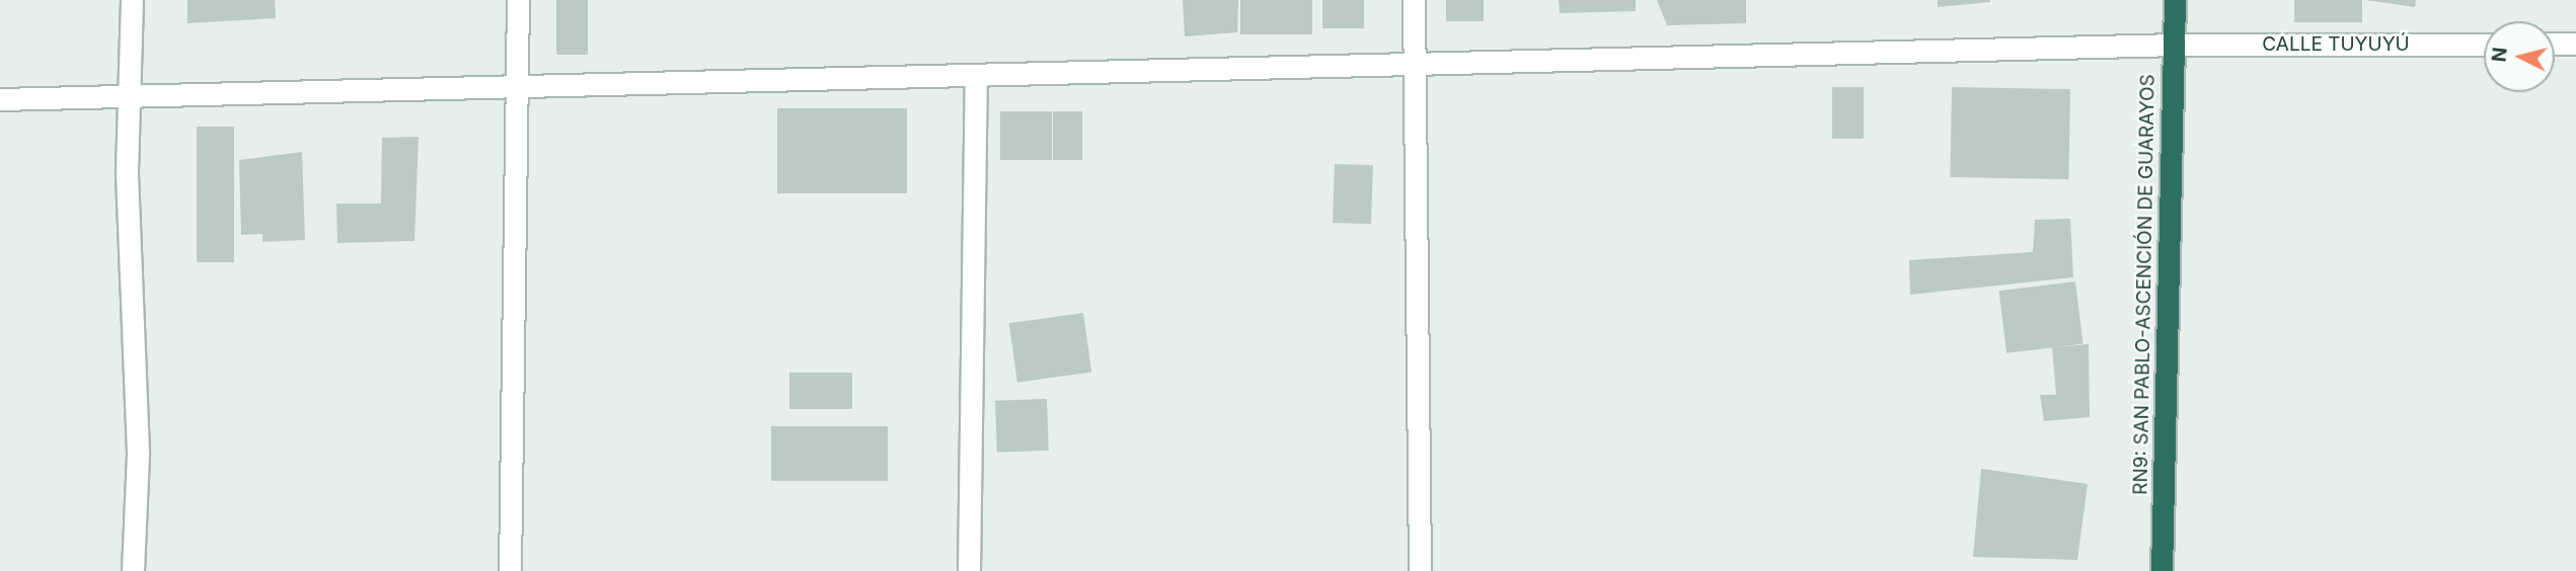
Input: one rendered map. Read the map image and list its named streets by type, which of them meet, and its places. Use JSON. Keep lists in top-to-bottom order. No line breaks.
{"streets":{"highway":["RN9: SAN PABLO-ASCENCIÓN DE GUARAYOS"],"street":["CALLE TUYUYÚ"]},"crossings":[["CALLE TUYUYÚ","RN9: SAN PABLO-ASCENCIÓN DE GUARAYOS"]],"north":"left"}
